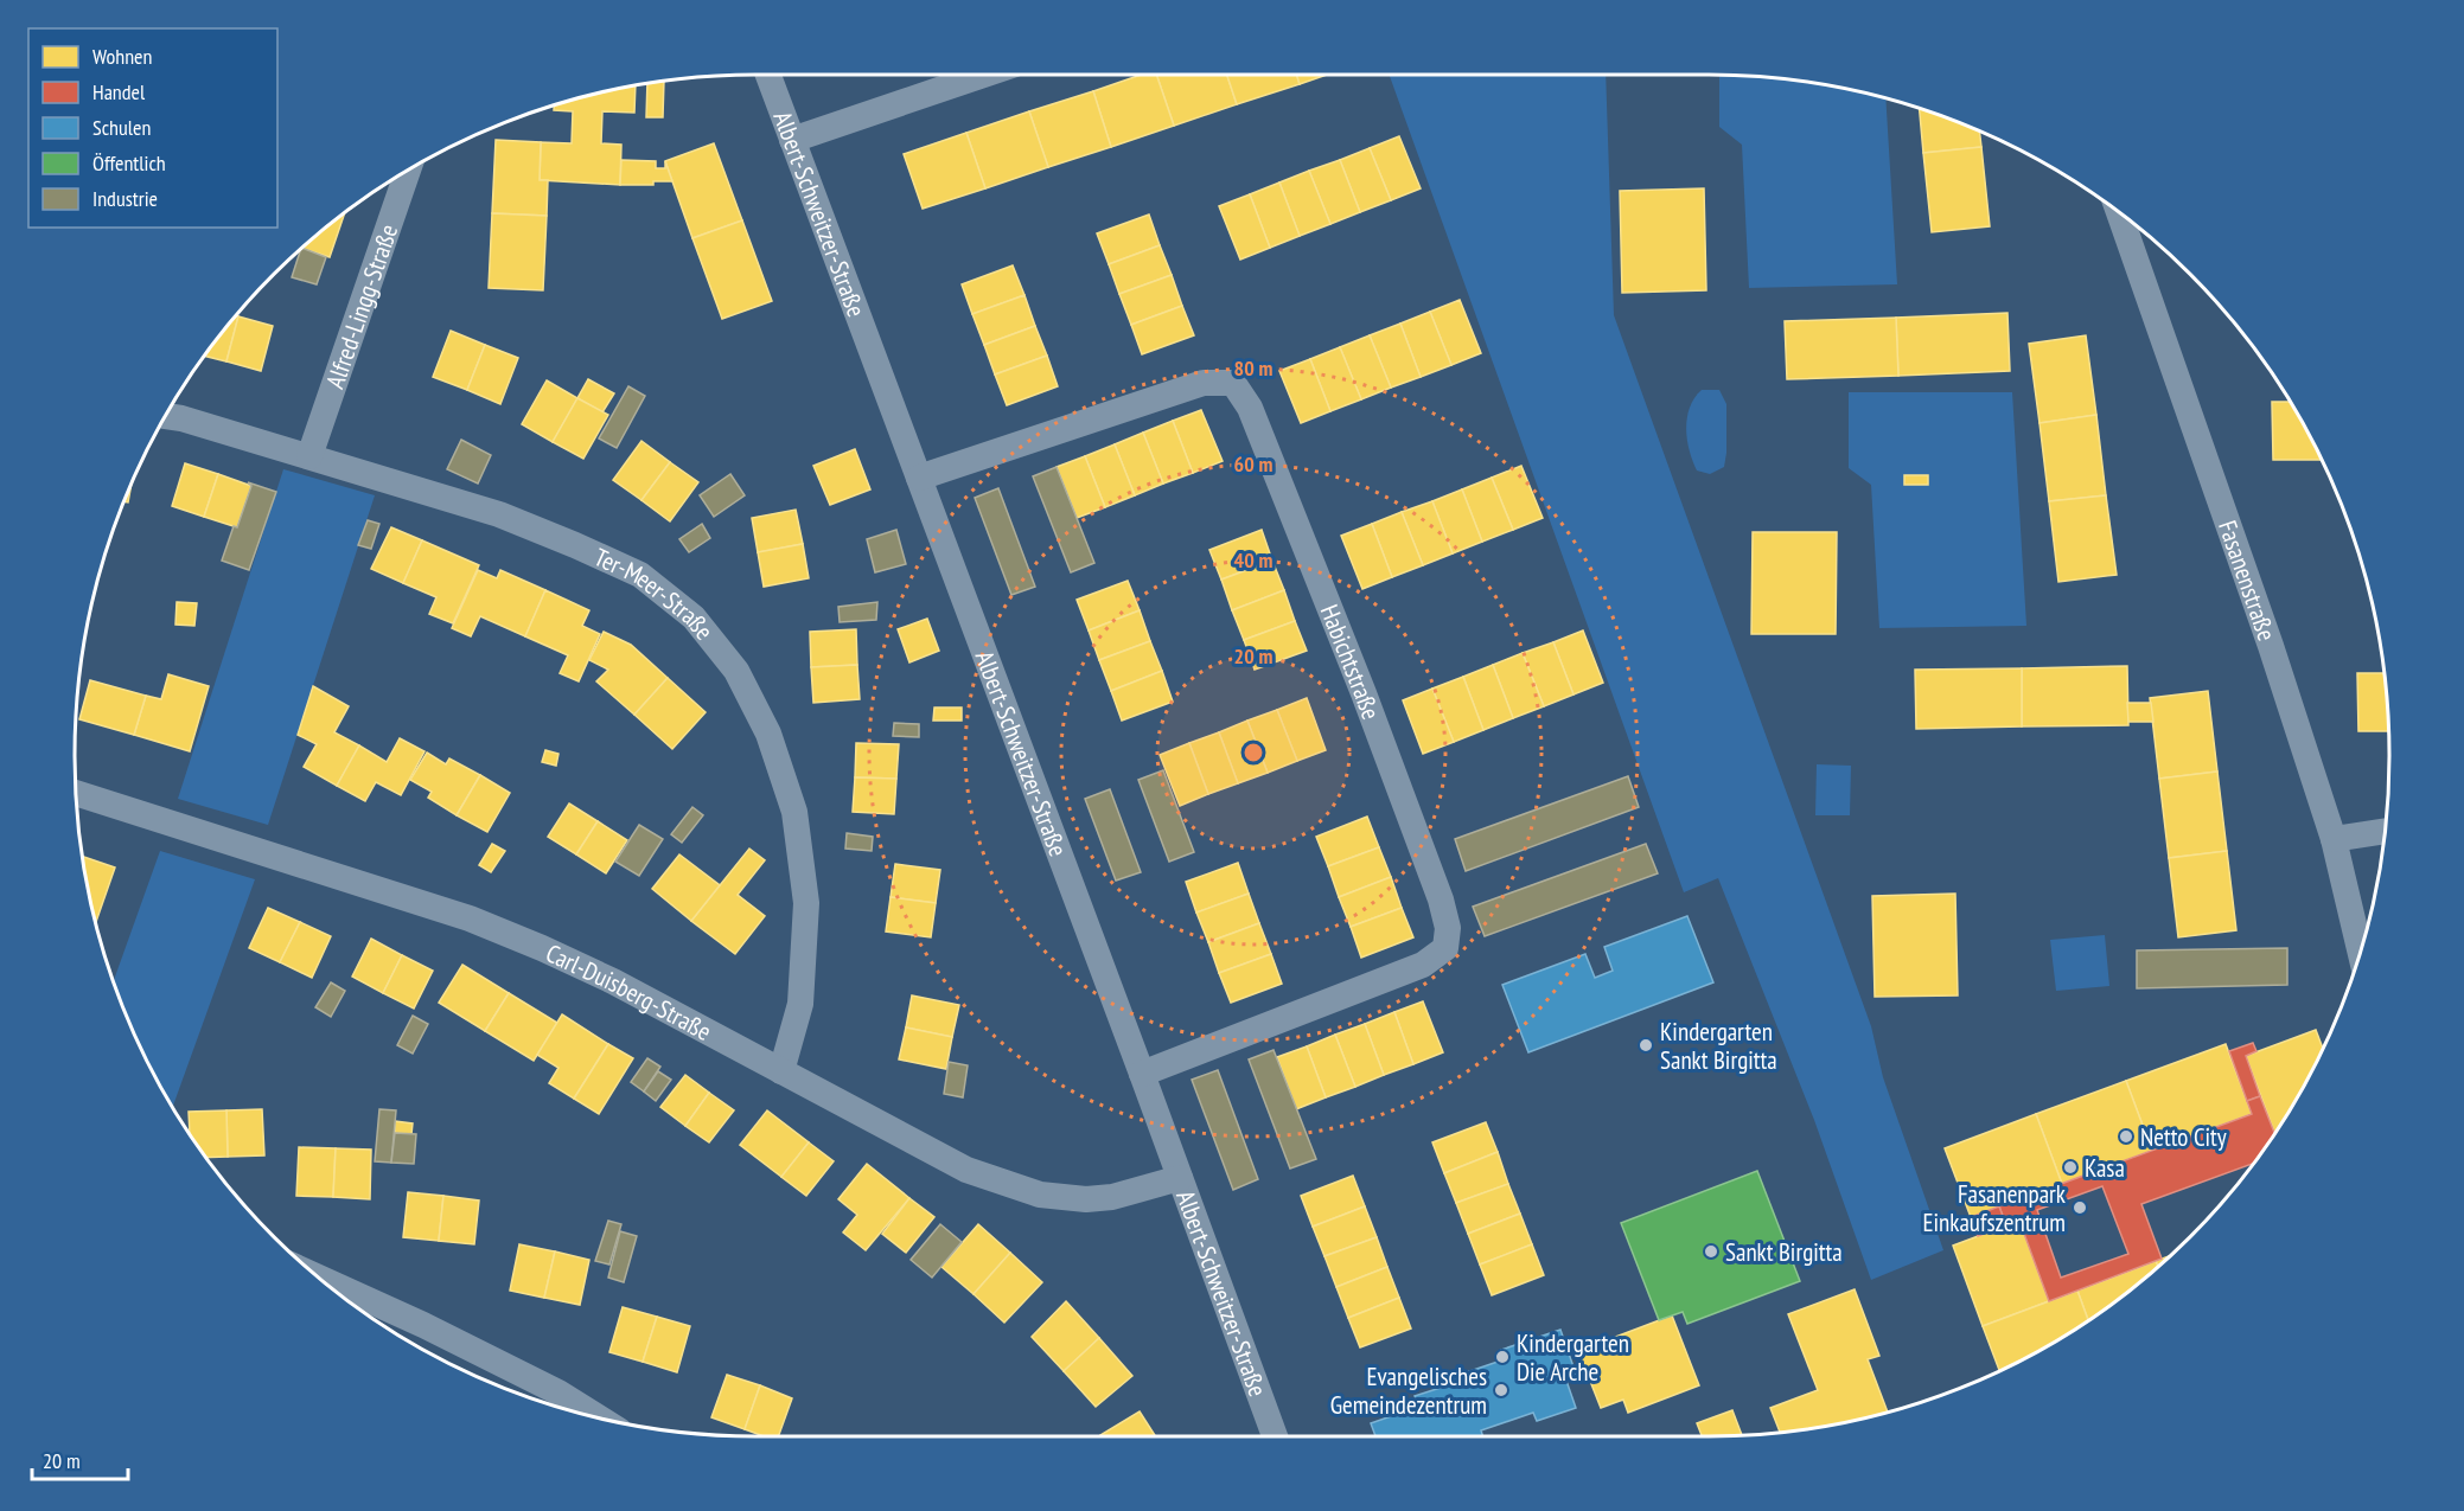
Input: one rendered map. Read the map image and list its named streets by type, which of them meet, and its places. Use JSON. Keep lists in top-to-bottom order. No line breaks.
{"streets":{"street":["Albert-Schweitzer-Straße","Alfred-Lingg-Straße","Fasanenstraße","Ter-Meer-Straße","Habichtstraße","Carl-Duisberg-Straße"]},"crossings":[["Albert-Schweitzer-Straße","Habichtstraße"],["Albert-Schweitzer-Straße","Carl-Duisberg-Straße"],["Alfred-Lingg-Straße","Ter-Meer-Straße"],["Ter-Meer-Straße","Carl-Duisberg-Straße"]],"places":["Kindergarten Sankt Birgitta","Netto City","Kasa","Fasanenpark Einkaufszentrum","Sankt Birgitta","Kindergarten Die Arche","Evangelisches Gemeindezentrum"],"legend":["Wohnen","Handel","Schulen","Öffentlich","Industrie"],"scale_bar":"20 m","rings":["80 m","60 m","40 m","20 m"]}
